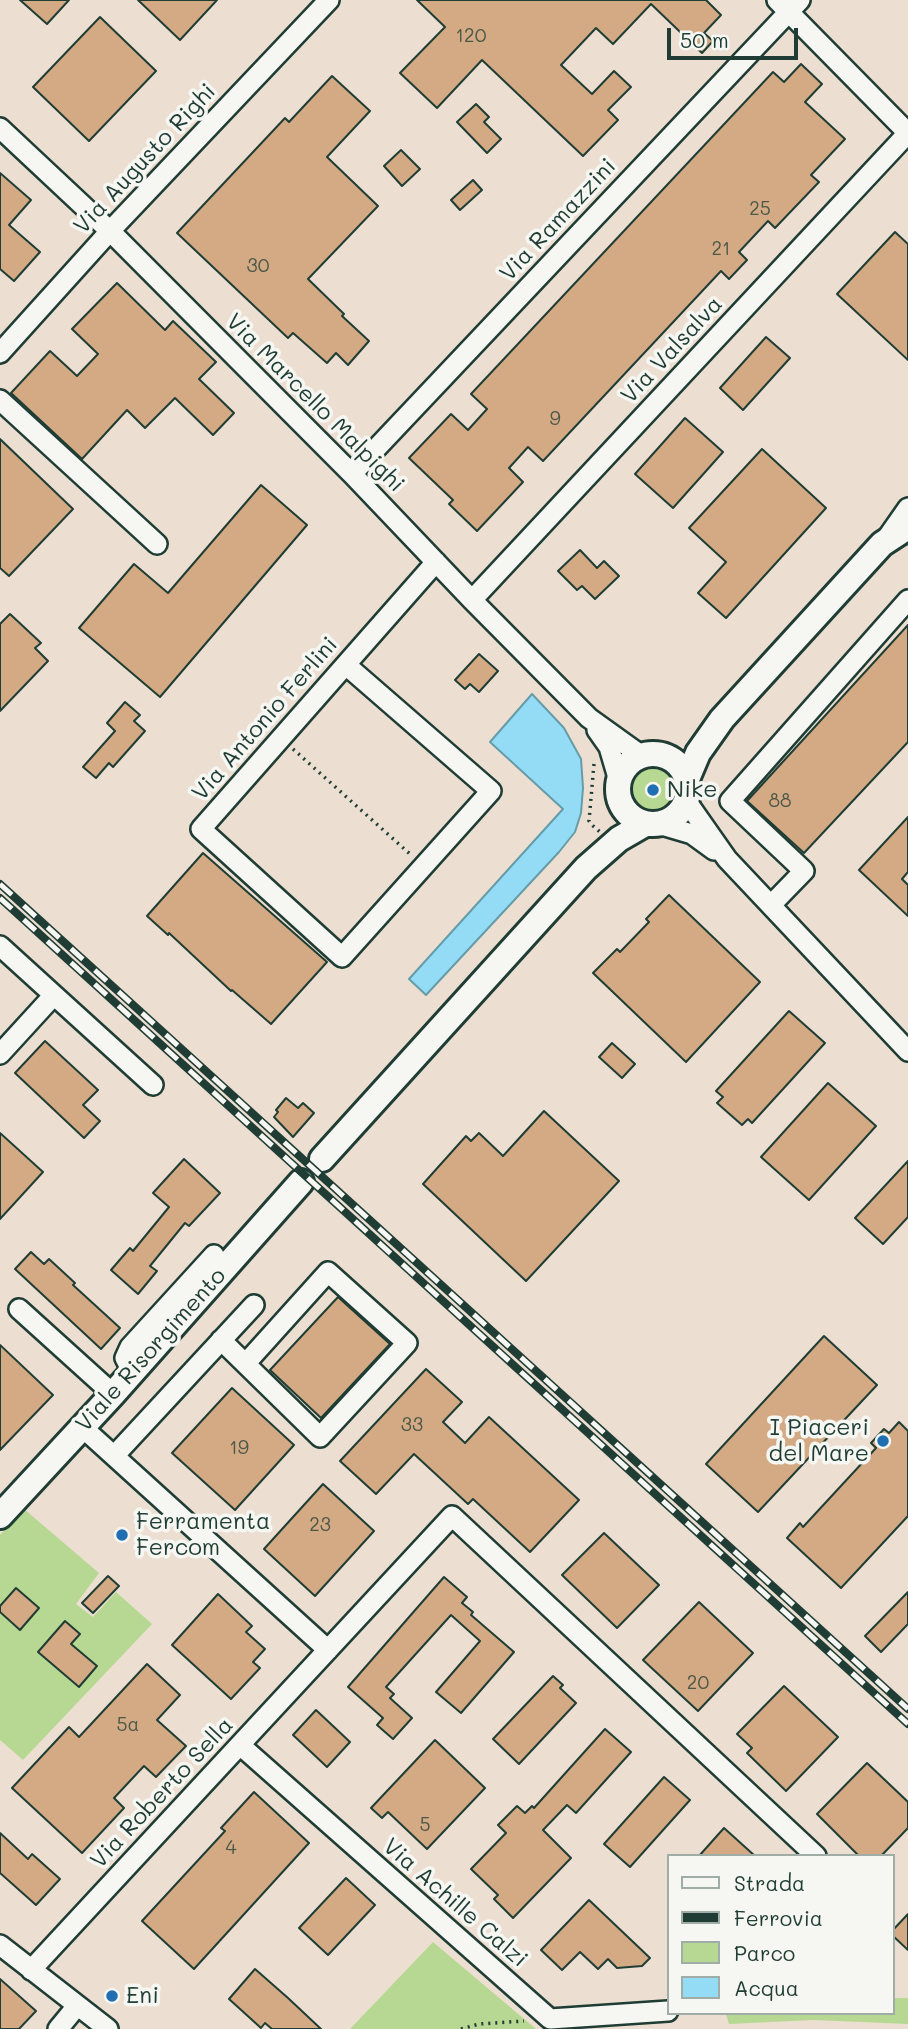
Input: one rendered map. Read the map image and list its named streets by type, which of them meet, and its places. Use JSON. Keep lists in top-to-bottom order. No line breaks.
{"streets":{"main road":["Viale Risorgimento"],"street":["Via Augusto Righi","Via Ramazzini","Via Valsalva","Via Marcello Malpighi","Via Antonio Ferlini","Via Roberto Sella","Via Achille Calzi"]},"crossings":[["Via Augusto Righi","Via Marcello Malpighi"],["Via Ramazzini","Via Marcello Malpighi"],["Via Valsalva","Via Marcello Malpighi"],["Via Marcello Malpighi","Via Antonio Ferlini"],["Via Roberto Sella","Via Achille Calzi"]],"places":["Nike","I Piaceri del Mare","Ferramenta Fercom","Eni"],"house_numbers":["120","25","21","30","9","88","33","19","23","20","5a","5","4"],"legend":["Strada","Ferrovia","Parco","Acqua"],"scale_bar":"50 m"}
